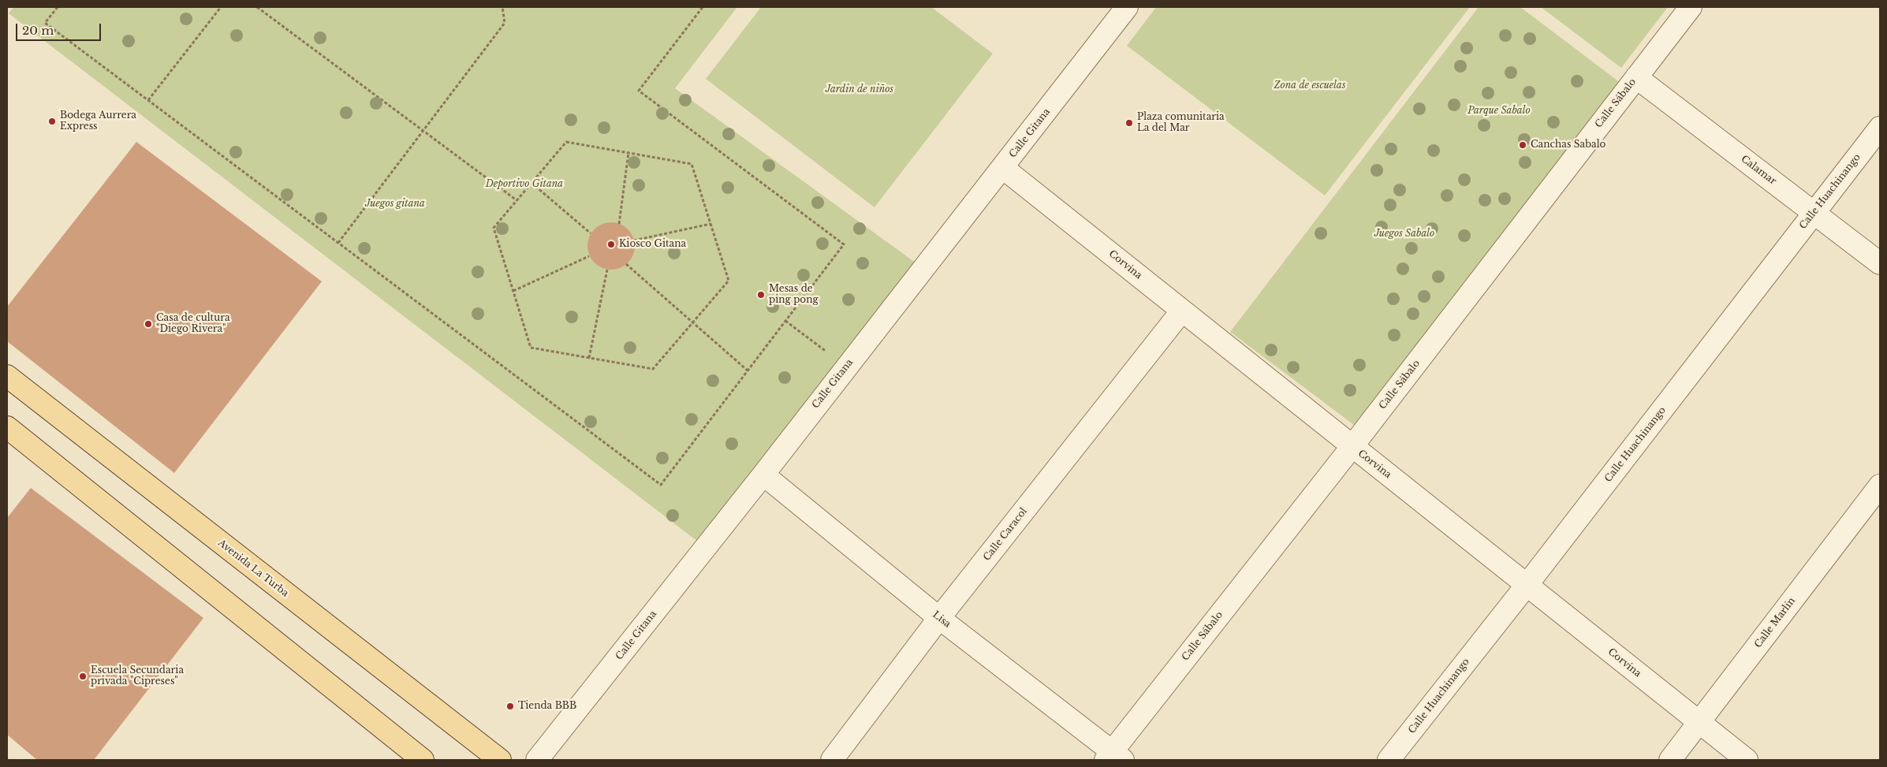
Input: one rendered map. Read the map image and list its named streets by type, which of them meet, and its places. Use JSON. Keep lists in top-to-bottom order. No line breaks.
{"streets":{"main road":["Avenida La Turba"],"street":["Calle Sábalo","Calle Gitana","Calamar","Calle Huachinango","Corvina","Calle Caracol","Lisa","Calle Marlín"]},"crossings":[["Calle Sábalo","Calamar"],["Calle Sábalo","Corvina"],["Calle Sábalo","Lisa"],["Calle Gitana","Corvina"],["Calle Gitana","Lisa"],["Calamar","Calle Huachinango"],["Calle Huachinango","Corvina"],["Corvina","Calle Caracol"],["Corvina","Calle Marlín"],["Calle Caracol","Lisa"]],"parks":["Zona de escuelas","Jardin de niños","Parque Sabalo","Deportivo Gitana","Juegos gitana","Juegos Sabalo"],"places":["Bodega Aurrera Express","Plaza comunitaria La del Mar","Canchas Sabalo","Kiosco Gitana","Mesas de ping pong","Casa de cultura \"Diego Rivera\"","Escuela Secundaria privada \"Cipreses\"","Tienda BBB"],"scale_bar":"20 m"}
